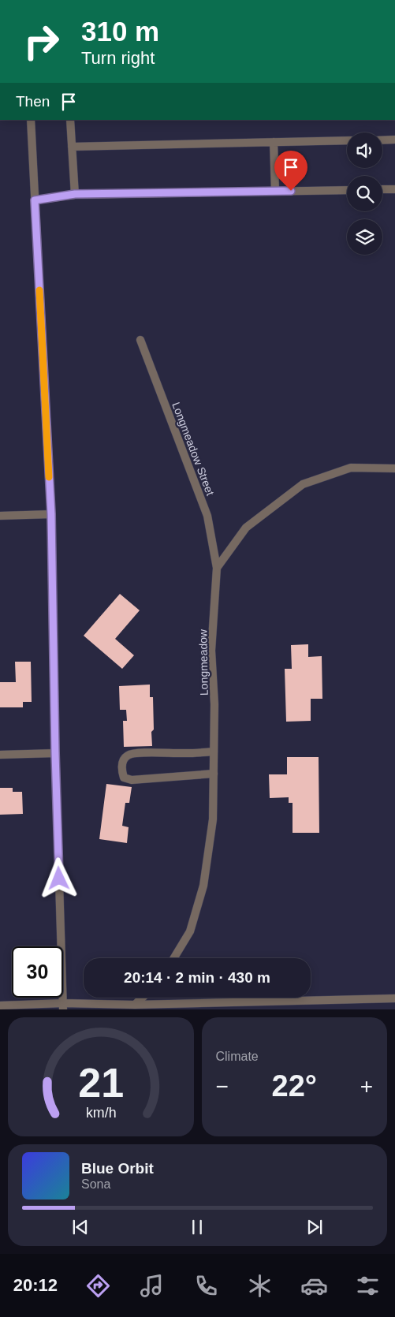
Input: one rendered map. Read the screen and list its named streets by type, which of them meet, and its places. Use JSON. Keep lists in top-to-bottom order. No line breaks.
{"streets":{"street":["Longmeadow Street","Longmeadow"]},"crossings":[["Longmeadow Street","Longmeadow"]],"page":{"turn":["310 m","Turn right"],"then":"Then","limit":"30","trip":"20:14 · 2 min · 430 m","tile":"Climate","heat":["−","22°","+"],"song":["Blue Orbit","Sona"],"tabs":"20:12","gauge":["21","km/h"]}}
